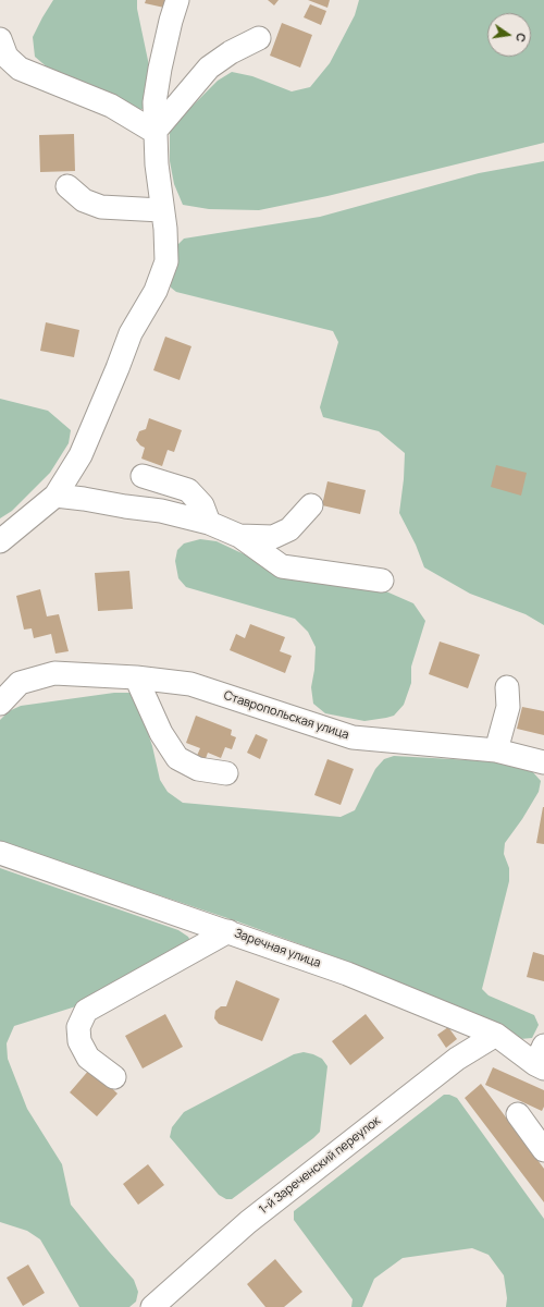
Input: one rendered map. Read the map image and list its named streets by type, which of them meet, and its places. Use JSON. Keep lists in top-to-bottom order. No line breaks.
{"streets":{"street":["Ставропольская улица","Заречная улица","1-й Зареченский переулок"]},"crossings":[["Заречная улица","1-й Зареченский переулок"]],"north":"right"}
